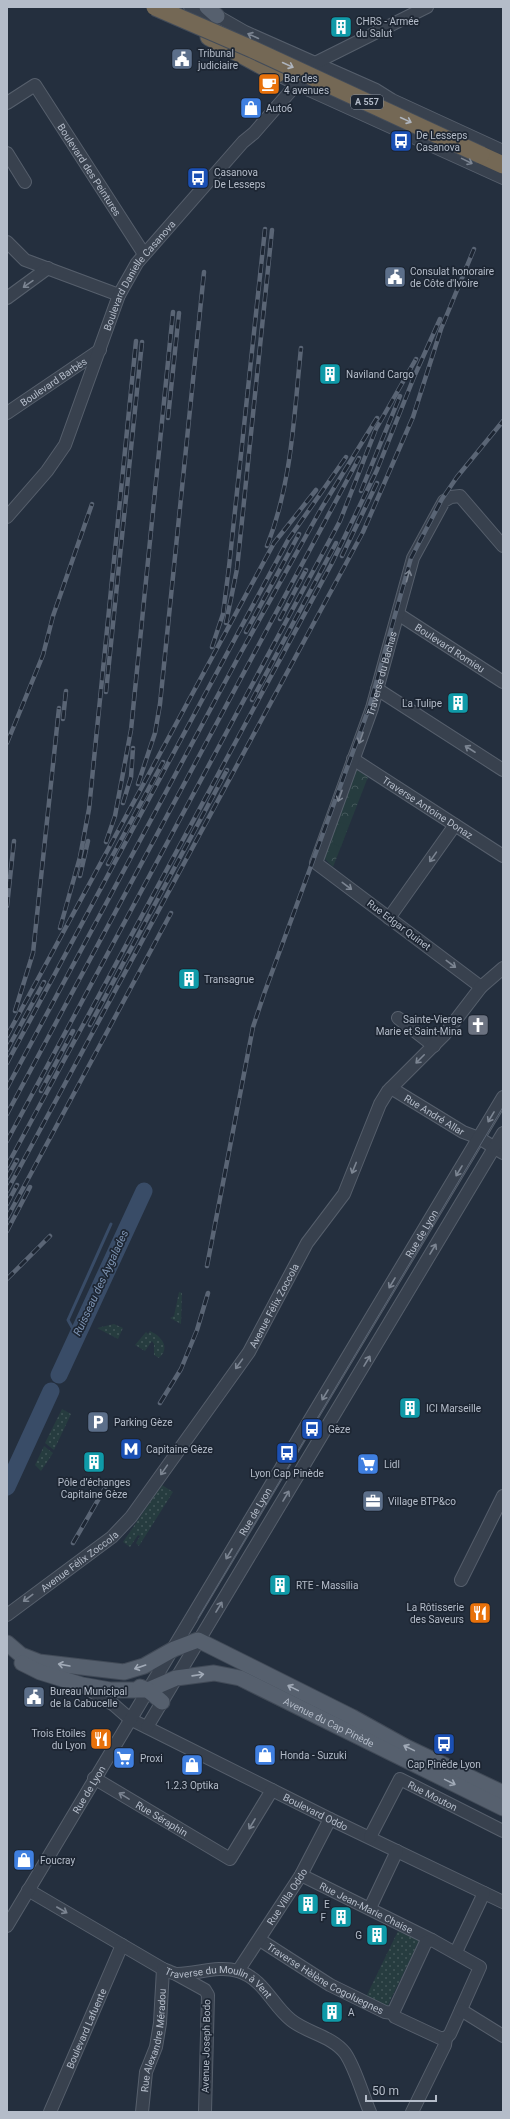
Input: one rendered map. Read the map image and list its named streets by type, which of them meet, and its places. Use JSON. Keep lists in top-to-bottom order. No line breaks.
{"streets":{"highway":["A 557"],"main road":["Avenue du Cap Pinède"],"street":["Boulevard des Peintures","Boulevard Danielle Casanova","Boulevard Barbès","Boulevard Romieu","Traverse du Bachas","Traverse Antoine Donaz","Rue Edgar Quinet","Rue André Allar","Rue de Lyon","Avenue Félix Zoccola","Rue Mouton","Boulevard Oddo","Rue Séraphin","Rue Villa Oddo","Rue Jean-Marie Chaise","Traverse Hèlène Cogoluegnes","Traverse du Moulin à Vent","Boulevard Lafuente","Rue Alexandre Méradou","Avenue Joseph Bodo"]},"crossings":[["Boulevard des Peintures","Boulevard Danielle Casanova"],["Boulevard Danielle Casanova","Boulevard Barbès"],["Boulevard Romieu","Traverse du Bachas"],["Traverse du Bachas","Traverse Antoine Donaz"],["Traverse du Bachas","Rue Edgar Quinet"],["Rue Edgar Quinet","Avenue Félix Zoccola"],["Rue André Allar","Rue de Lyon"],["Rue André Allar","Avenue Félix Zoccola"],["Rue de Lyon","Avenue du Cap Pinède"],["Rue de Lyon","Boulevard Oddo"],["Rue de Lyon","Rue Séraphin"],["Rue de Lyon","Traverse du Moulin à Vent"],["Rue Mouton","Boulevard Oddo"],["Boulevard Oddo","Rue Séraphin"],["Boulevard Oddo","Rue Villa Oddo"],["Rue Villa Oddo","Rue Jean-Marie Chaise"],["Rue Villa Oddo","Traverse Hèlène Cogoluegnes"],["Rue Villa Oddo","Traverse du Moulin à Vent"],["Traverse du Moulin à Vent","Boulevard Lafuente"],["Traverse du Moulin à Vent","Rue Alexandre Méradou"],["Traverse du Moulin à Vent","Avenue Joseph Bodo"]],"one_way":["Rue Edgar Quinet","Avenue Félix Zoccola"],"water":["Ruisseau des Aygalades"],"places":{"building":["CHRS - Armée du Salut","Naviland Cargo","La Tulipe","Transagrue","ICI Marseille","Pôle d’échanges Capitaine Gèze","RTE - Massilia","E","F","G","A"],"public building":["Tribunal judiciaire","Consulat honoraire de Côte d'Ivoire","Bureau Municipal de la Cabucelle"],"cafe":["Bar des 4 avenues"],"shop":["Auto6","Honda - Suzuki","1.2.3 Optika","Foucray"],"bus stop":["De Lesseps Casanova","Casanova De Lesseps","Gèze","Lyon Cap Pinède","Cap Pinède Lyon"],"church":["Sainte-Vierge Marie et Saint-Mina"],"parking":["Parking Gèze"],"metro station":["Capitaine Gèze"],"supermarket":["Lidl","Proxi"],"office":["Village BTP&co"],"restaurant":["La Rôtisserie des Saveurs","Trois Etoiles du Lyon"]},"scale_bar":"50 m"}
